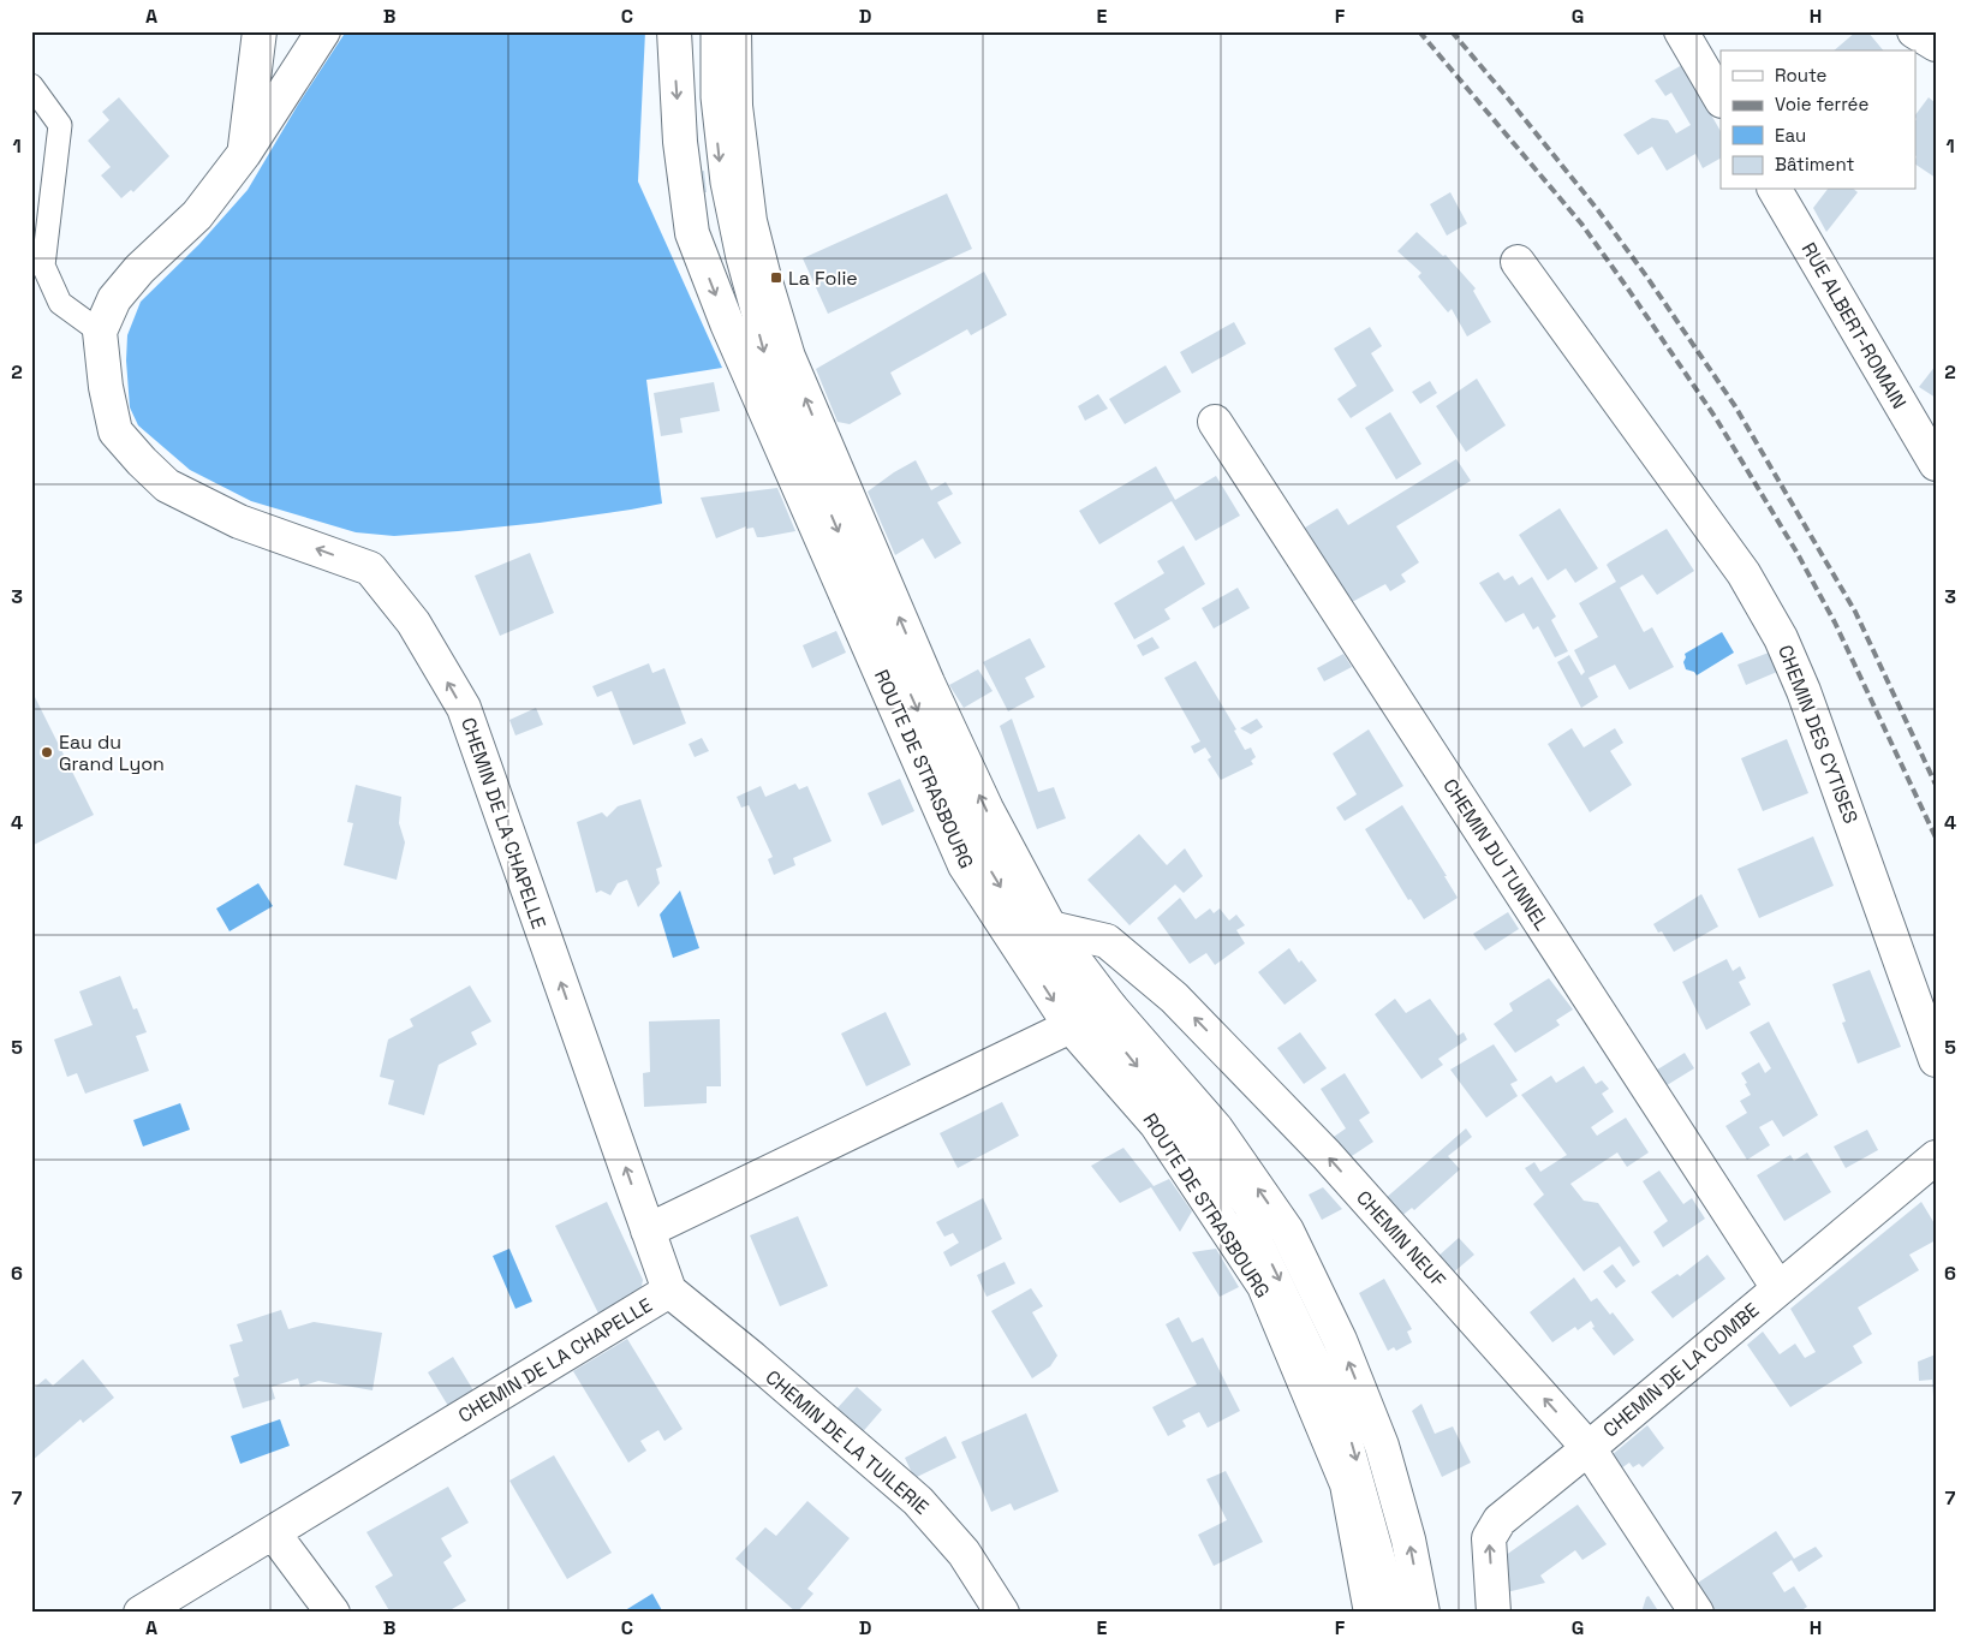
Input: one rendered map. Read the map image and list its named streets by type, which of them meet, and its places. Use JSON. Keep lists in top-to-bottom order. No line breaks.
{"streets":{"street":["RUE ALBERT-ROMAIN","CHEMIN DES CYTISES","ROUTE DE STRASBOURG","CHEMIN DE LA CHAPELLE","CHEMIN DU TUNNEL","CHEMIN NEUF","CHEMIN DE LA COMBE","CHEMIN DE LA TUILERIE"]},"crossings":[["ROUTE DE STRASBOURG","CHEMIN NEUF"],["CHEMIN DE LA CHAPELLE","CHEMIN DE LA TUILERIE"],["CHEMIN DU TUNNEL","CHEMIN DE LA COMBE"],["CHEMIN NEUF","CHEMIN DE LA COMBE"]],"one_way":["CHEMIN DE LA CHAPELLE","CHEMIN NEUF"],"places":{"transit":["La Folie"],"other":["Eau du Grand Lyon"]},"legend":["Route","Voie ferrée","Eau","Bâtiment"],"grid":{"columns":["A","B","C","D","E","F","G","H"],"rows":["1","2","3","4","5","6","7"]}}
